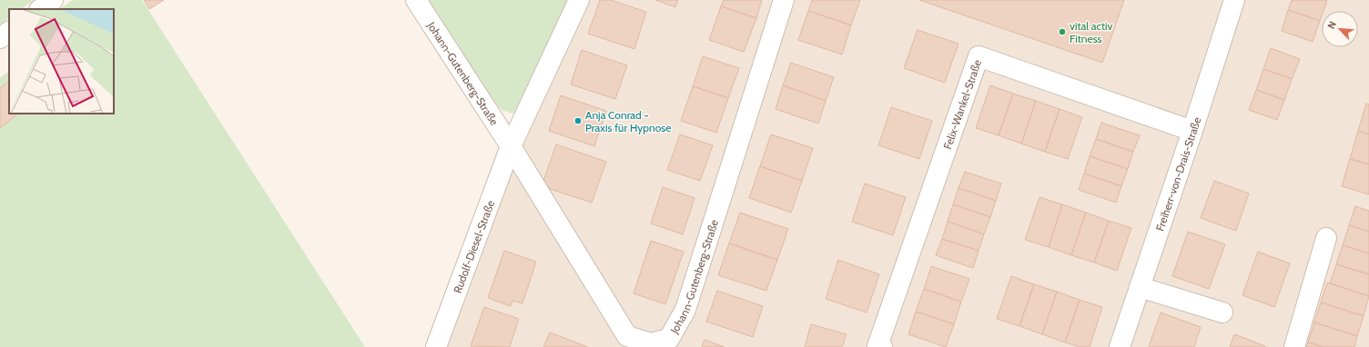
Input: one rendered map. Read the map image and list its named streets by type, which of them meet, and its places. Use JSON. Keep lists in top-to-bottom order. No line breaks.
{"streets":{"street":["Johann-Gutenberg-Straße","Felix-Wankel-Straße","Freiherr-von-Drais-Straße","Rudolf-Diesel-Straße"]},"crossings":[["Johann-Gutenberg-Straße","Rudolf-Diesel-Straße"],["Felix-Wankel-Straße","Freiherr-von-Drais-Straße"]],"places":["vital activ Fitness","Anja Conrad - Praxis für Hypnose"],"north":"top left"}
